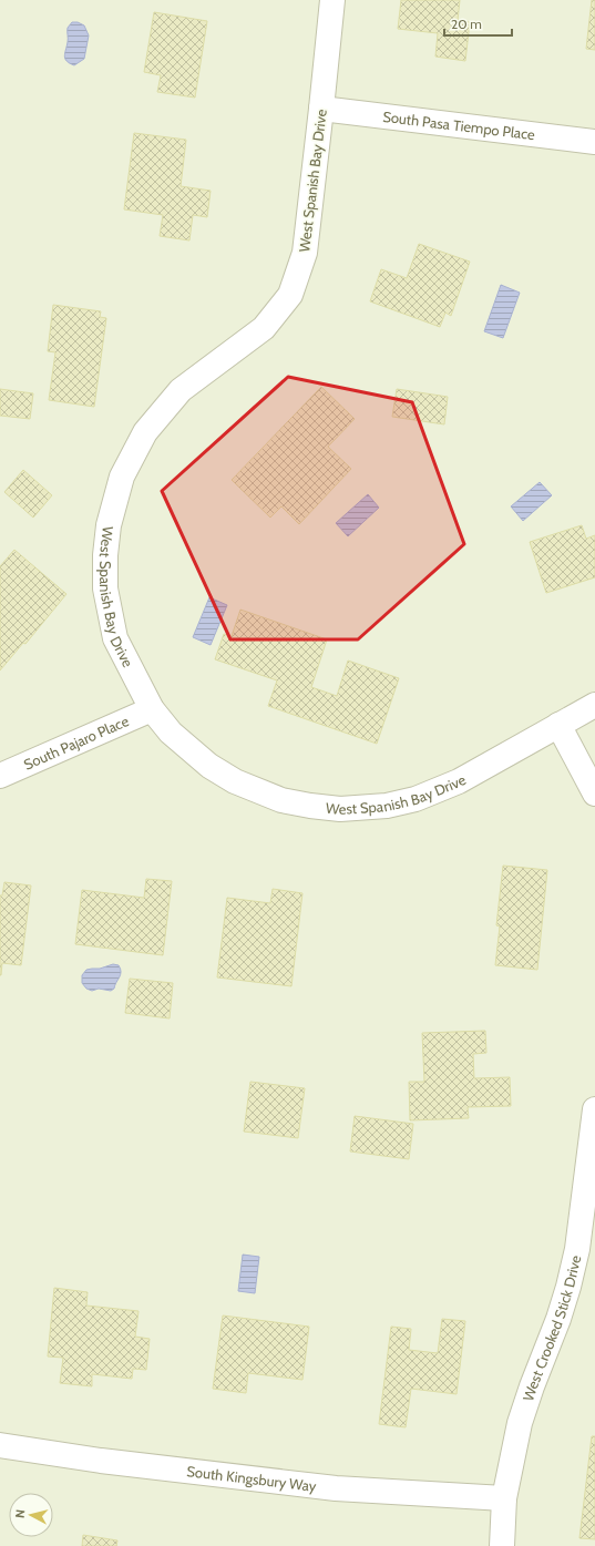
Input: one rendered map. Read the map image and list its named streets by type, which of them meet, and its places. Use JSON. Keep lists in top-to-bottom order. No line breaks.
{"streets":{"street":["South Pasa Tiempo Place","West Spanish Bay Drive","South Pajaro Place","West Crooked Stick Drive","South Kingsbury Way"]},"crossings":[["South Pasa Tiempo Place","West Spanish Bay Drive"],["West Spanish Bay Drive","South Pajaro Place"],["West Crooked Stick Drive","South Kingsbury Way"]],"scale_bar":"20 m","north":"left"}
